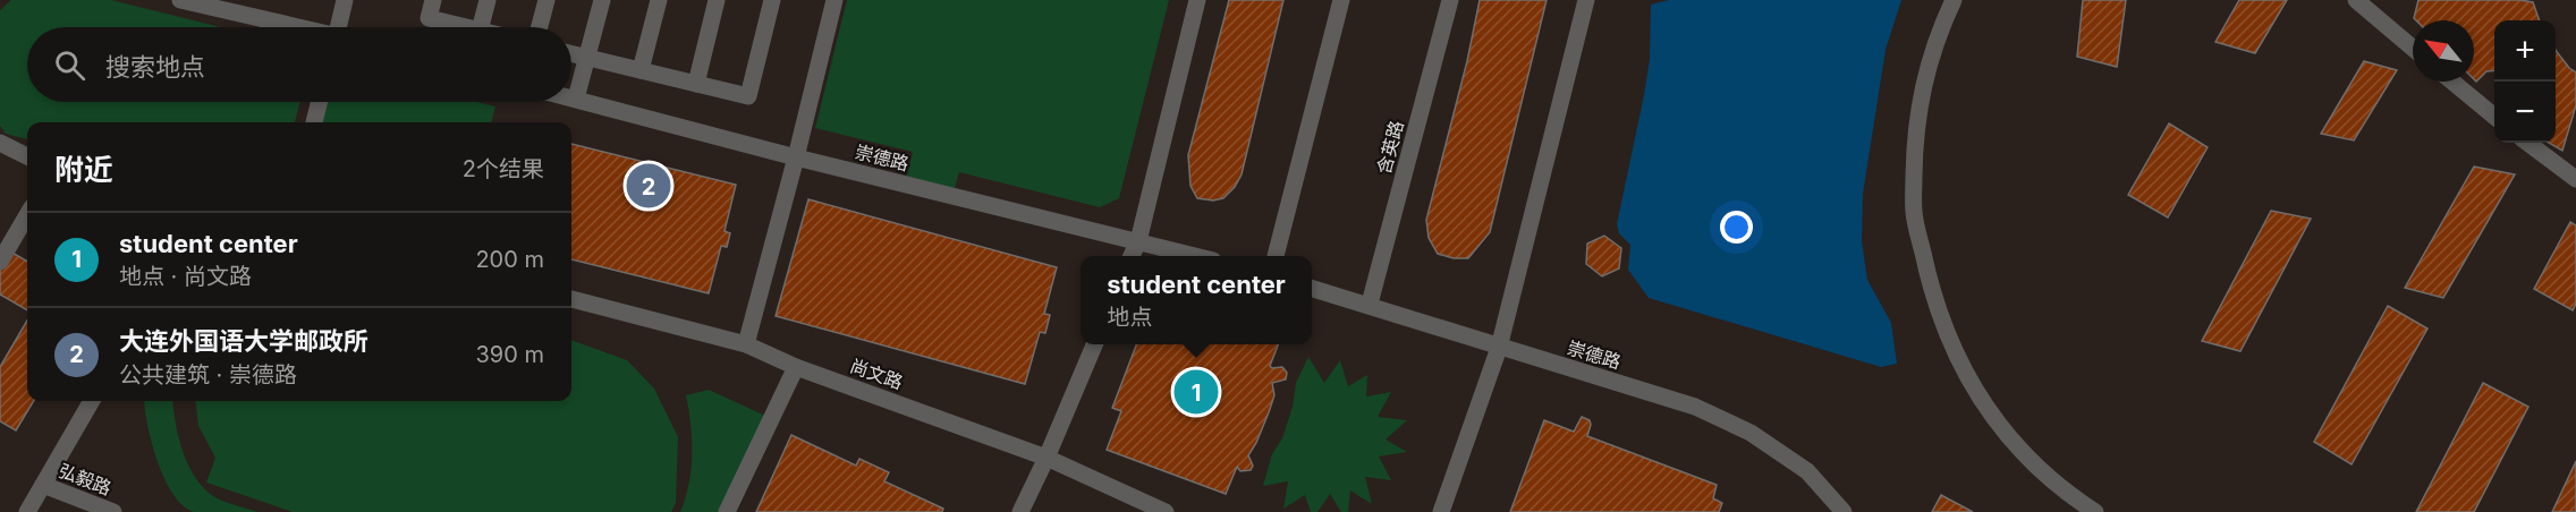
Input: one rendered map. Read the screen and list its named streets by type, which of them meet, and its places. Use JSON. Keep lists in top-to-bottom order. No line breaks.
{"streets":{"street":["含英路","崇德路","尚文路","弘毅路"]},"crossings":[["含英路","崇德路"]],"north":"top left","page":{"map_buttons":["+","−"],"search":"搜索地点","heading":["附近","2个结果"],"pins":["2","1"],"list":[{"mark":"1","name":"student center","note":"地点 · 尚文路","value":"200 m"},{"mark":"2","name":"大连外国语大学邮政所","note":"公共建筑 · 崇德路","value":"390 m"}],"popup":["student center","地点"]}}
